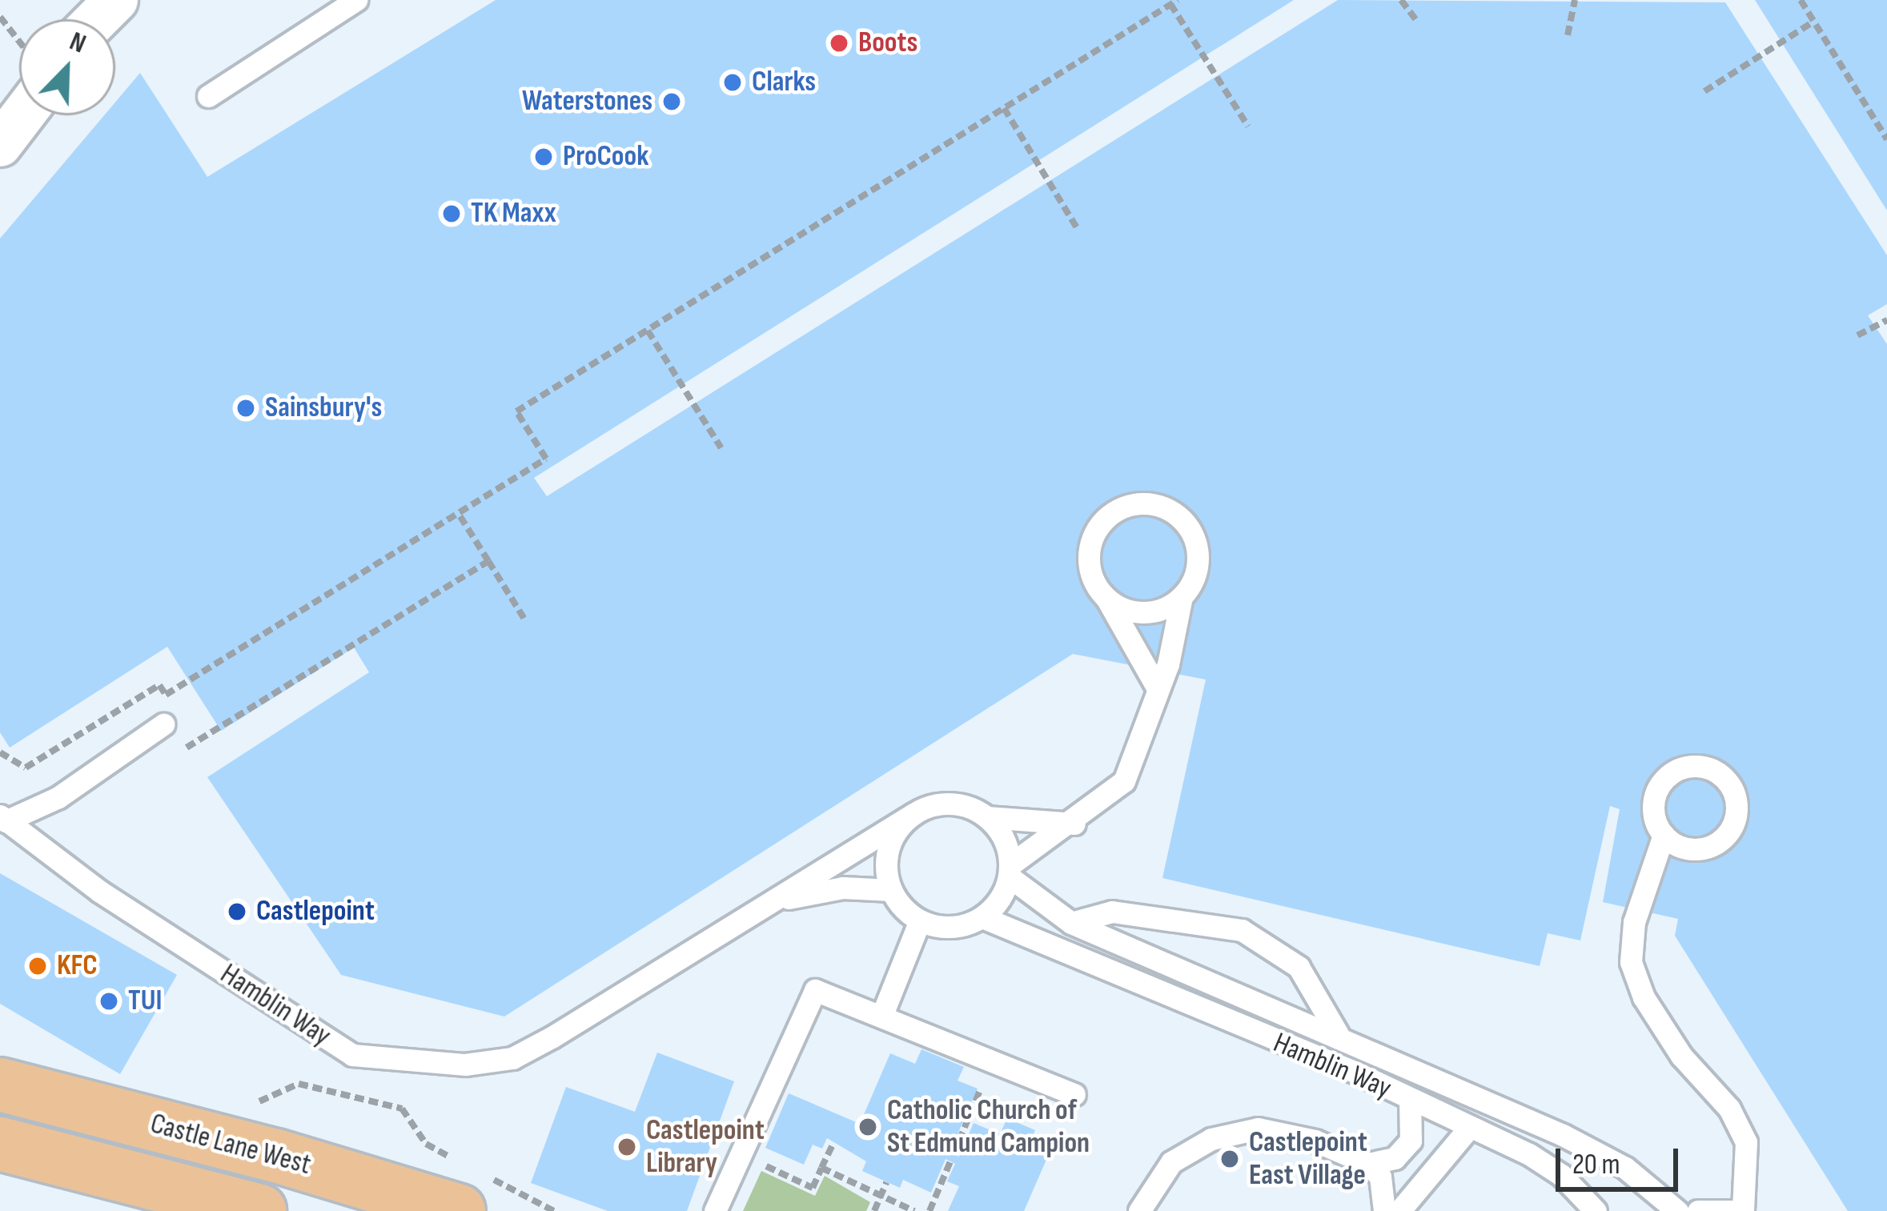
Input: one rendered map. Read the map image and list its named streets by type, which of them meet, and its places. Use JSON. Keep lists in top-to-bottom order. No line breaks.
{"streets":{"main road":["Castle Lane West"],"lane":["Hamblin Way"]},"places":["Boots","Clarks","Waterstones","ProCook","TK Maxx","Sainsbury's","Castlepoint","KFC","TUI","Catholic Church of St Edmund Campion","Castlepoint Library","Castlepoint East Village"],"scale_bar":"20 m","north":"top right"}
